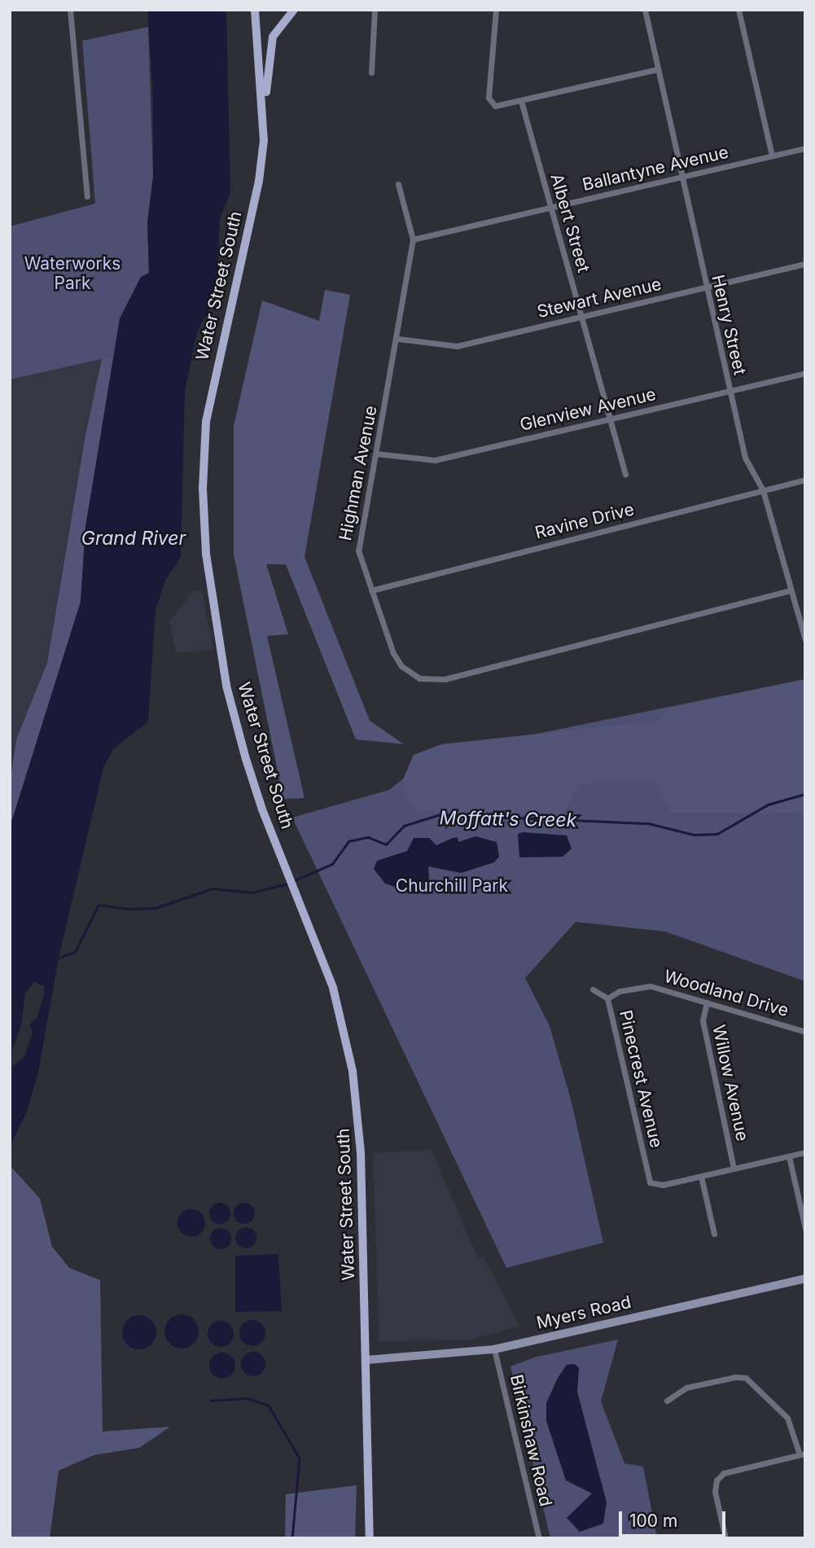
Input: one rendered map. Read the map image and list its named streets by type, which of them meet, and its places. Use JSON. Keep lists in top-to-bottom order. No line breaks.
{"streets":{"main road":["Water Street South","Myers Road"],"street":["Ballantyne Avenue","Albert Street","Stewart Avenue","Henry Street","Glenview Avenue","Highman Avenue","Ravine Drive","Woodland Drive","Pinecrest Avenue","Willow Avenue","Birkinshaw Road"]},"crossings":[["Ballantyne Avenue","Albert Street"],["Ballantyne Avenue","Henry Street"],["Ballantyne Avenue","Highman Avenue"],["Albert Street","Stewart Avenue"],["Albert Street","Glenview Avenue"],["Water Street South","Myers Road"],["Stewart Avenue","Henry Street"],["Stewart Avenue","Highman Avenue"],["Henry Street","Glenview Avenue"],["Henry Street","Highman Avenue"],["Henry Street","Ravine Drive"],["Glenview Avenue","Highman Avenue"],["Highman Avenue","Ravine Drive"],["Woodland Drive","Pinecrest Avenue"],["Woodland Drive","Willow Avenue"],["Myers Road","Birkinshaw Road"]],"water":["Grand River","Moffatt's Creek"],"parks":["Waterworks Park","Churchill Park"],"scale_bar":"100 m"}
